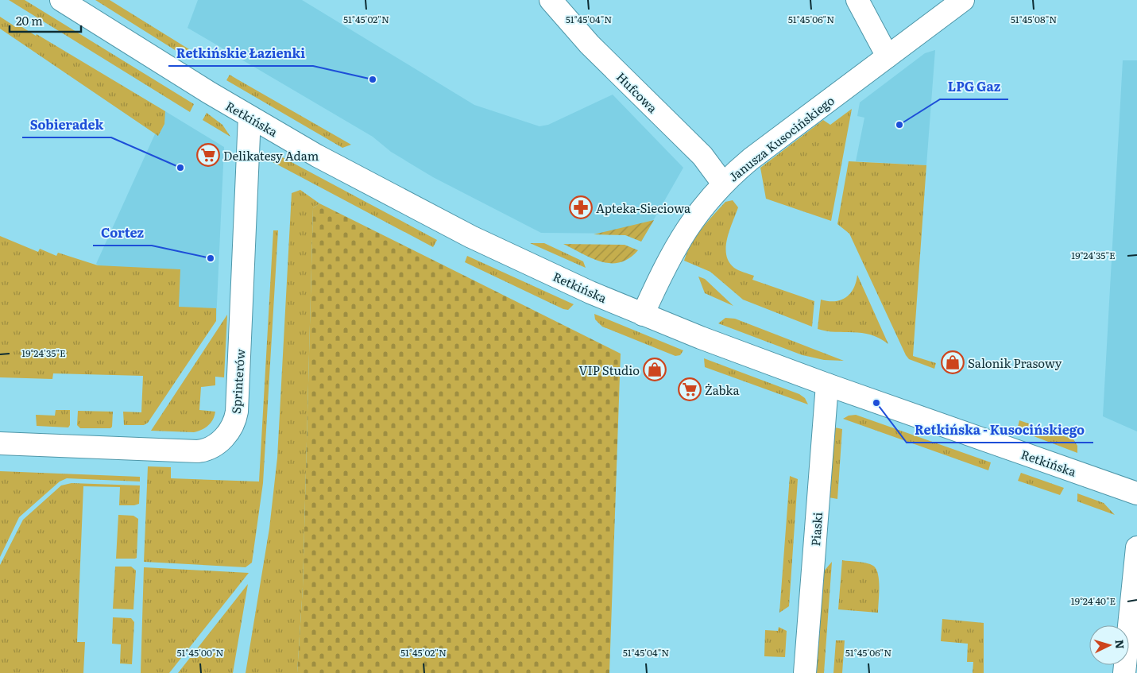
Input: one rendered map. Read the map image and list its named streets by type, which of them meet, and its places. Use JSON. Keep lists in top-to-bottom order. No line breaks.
{"streets":{"street":["Hufcowa","Retkińska","Janusza Kusocińskiego","Sprinterów","Piaski"]},"crossings":[["Hufcowa","Janusza Kusocińskiego"],["Retkińska","Janusza Kusocińskiego"],["Retkińska","Sprinterów"],["Retkińska","Piaski"]],"places":{"other":["Retkińskie Łazienki","LPG Gaz","Sobieradek","Cortez","Retkińska - Kusocińskiego"],"supermarket":["Delikatesy Adam","Żabka"],"pharmacy":["Apteka-Sieciowa"],"shop":["Salonik Prasowy","VIP Studio"]},"scale_bar":"20 m","north":"right","coordinates":["51°45'02\"N","51°45'04\"N","51°45'06\"N","51°45'08\"N","19°24'35\"E","19°24'40\"E","51°45'00\"N"]}
